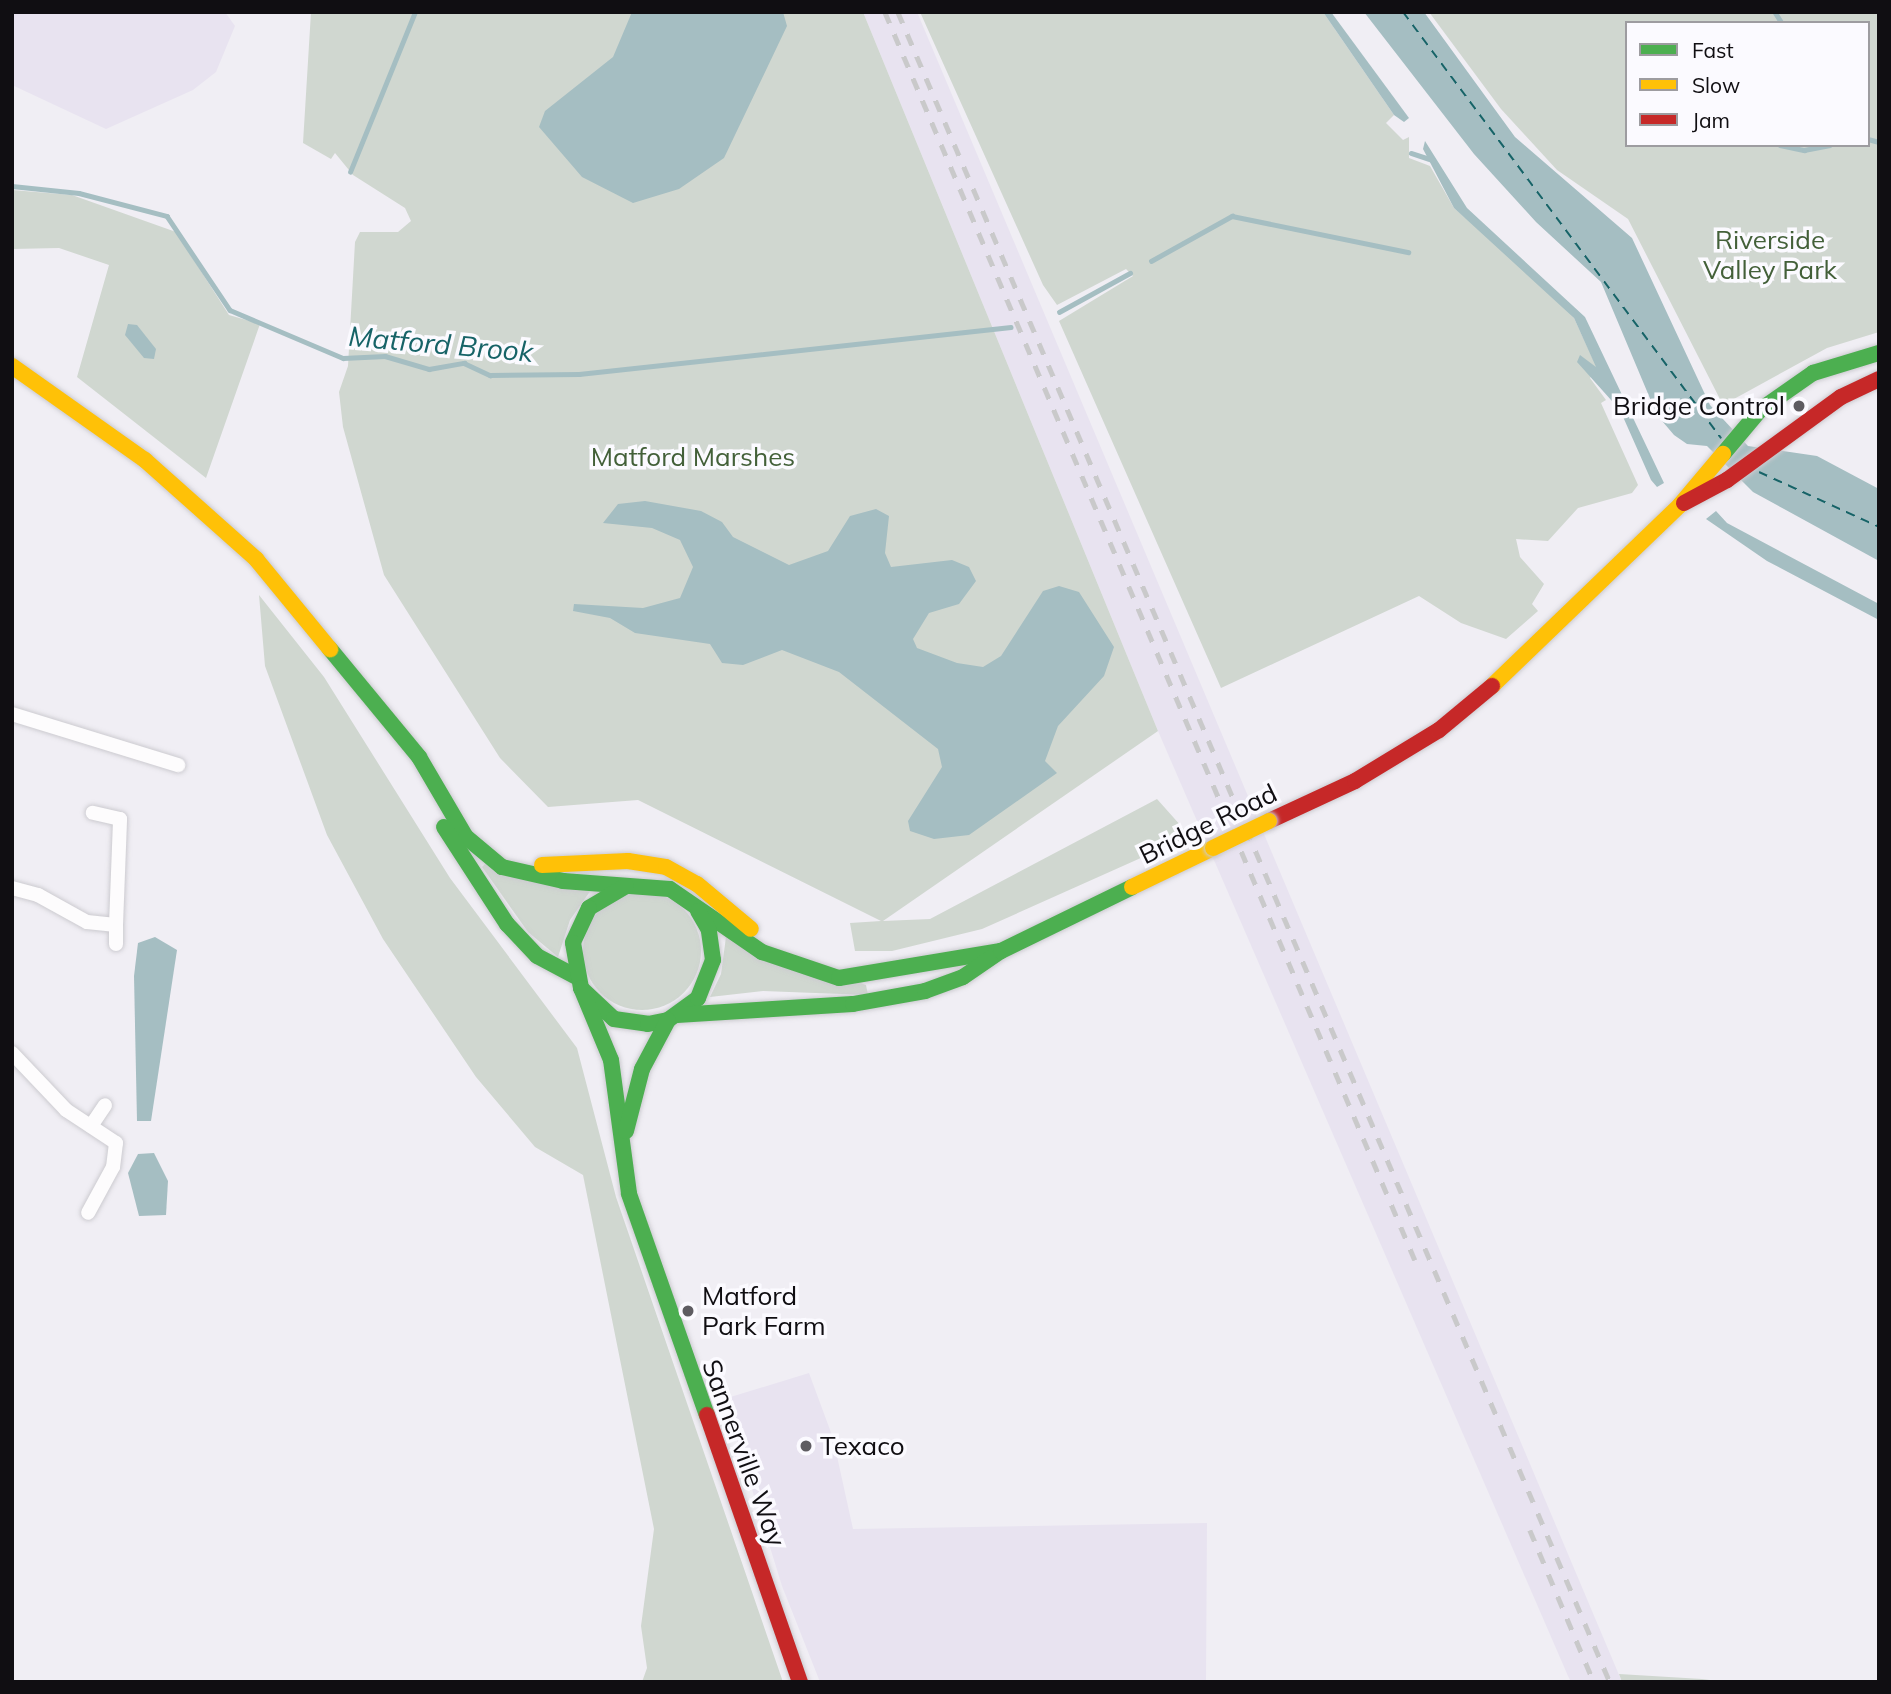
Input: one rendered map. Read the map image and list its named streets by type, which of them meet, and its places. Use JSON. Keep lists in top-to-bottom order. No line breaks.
{"streets":{"main road":["Bridge Road","Sannerville Way"]},"crossings":[["Bridge Road","Sannerville Way"]],"water":["Matford Brook"],"parks":["Riverside Valley Park","Matford Marshes"],"places":["Bridge Control","Matford Park Farm","Texaco"],"legend":["Fast","Slow","Jam"]}
